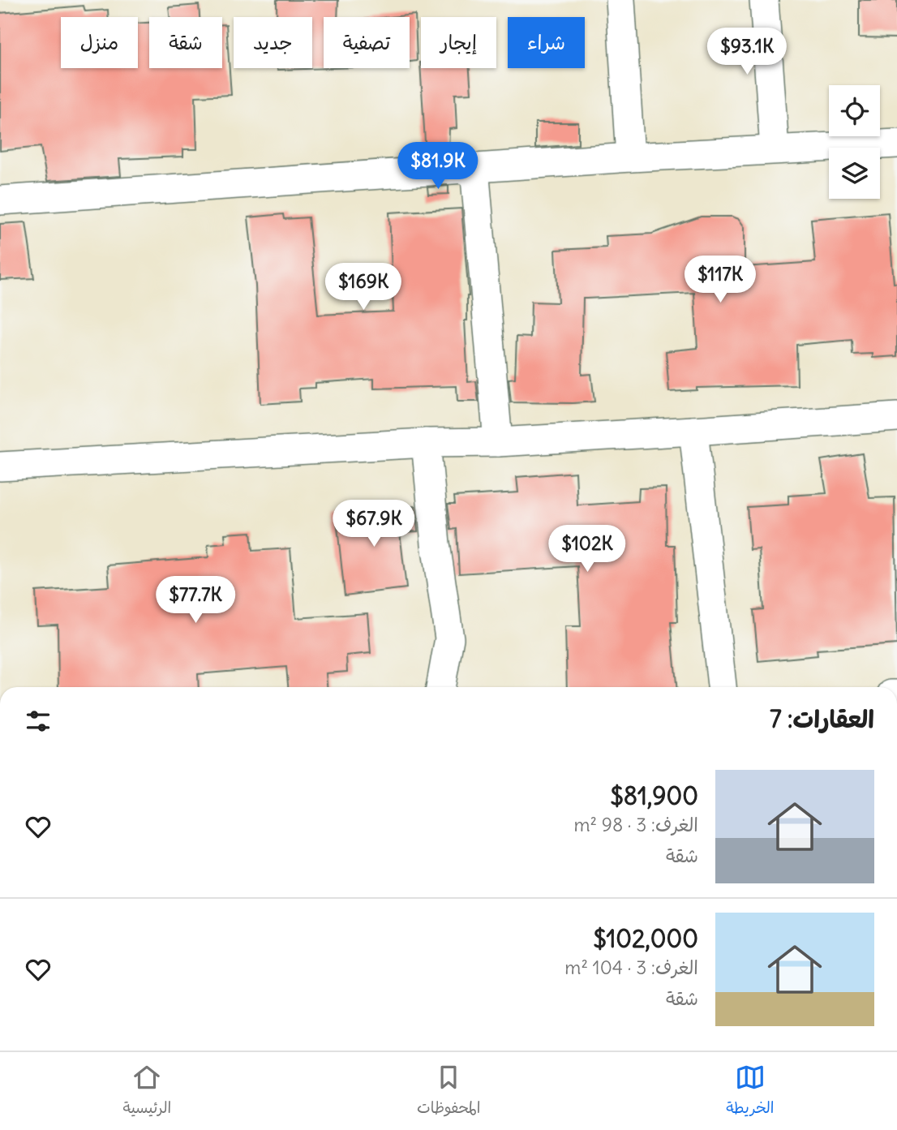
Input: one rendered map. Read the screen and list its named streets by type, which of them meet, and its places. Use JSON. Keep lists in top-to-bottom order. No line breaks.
{"page":{"chip":["شراء","إيجار","تصفية","جديد","شقة","منزل"],"price":["$93.1K","$81.9K","$117K","$169K","$67.9K","$102K","$77.7K"],"heading":"العقارات: 7","list":[{"name":"$81,900","note":"الغرف: 3 · 98 m² · شقة"},{"name":"$102,000","note":"الغرف: 3 · 104 m² · شقة"}],"tabs":["الخريطة","المحفوظات","الرئيسية"]}}
